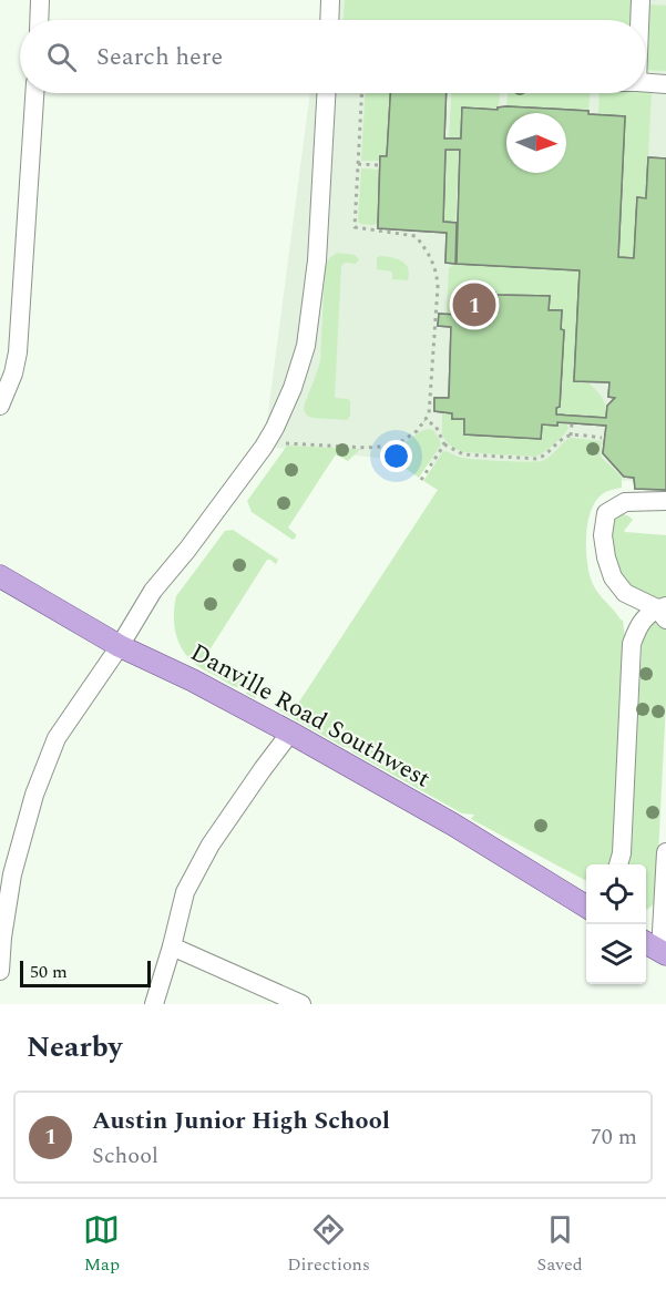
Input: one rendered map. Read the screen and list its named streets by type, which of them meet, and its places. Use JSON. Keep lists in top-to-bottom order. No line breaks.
{"streets":{"main road":["Danville Road Southwest"]},"scale_bar":"50 m","north":"right","page":{"search":"Search here","pins":"1","scale":"50 m","heading":"Nearby","list":[{"mark":"1","name":"Austin Junior High School","note":"School","value":"70 m"}],"nav":["Map","Directions","Saved"]}}
